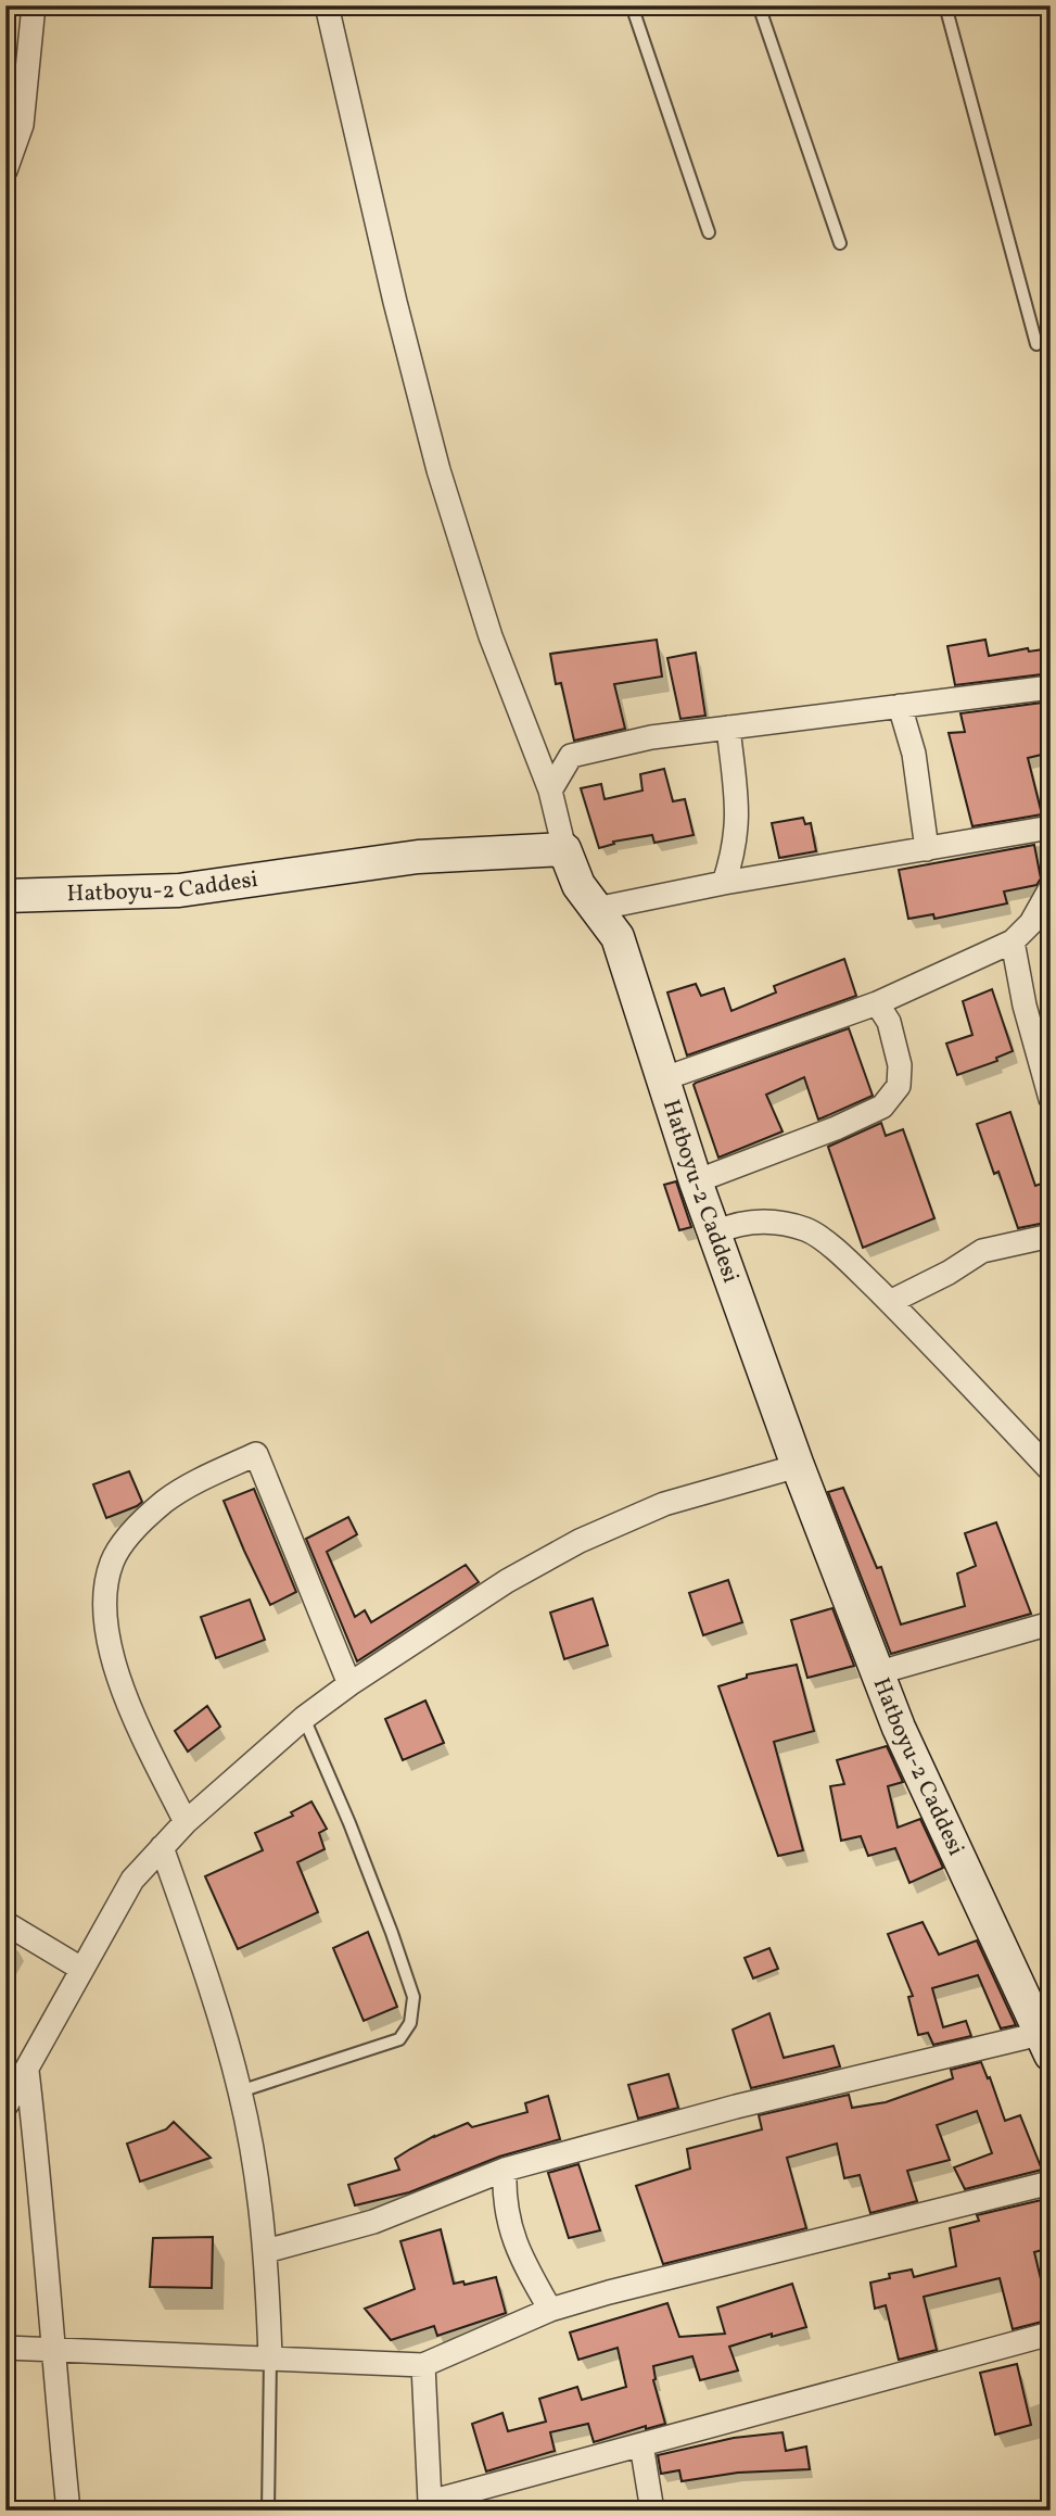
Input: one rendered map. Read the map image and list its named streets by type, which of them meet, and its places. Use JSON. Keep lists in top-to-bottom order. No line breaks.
{"streets":{"main road":["Hatboyu-2 Caddesi"]}}
